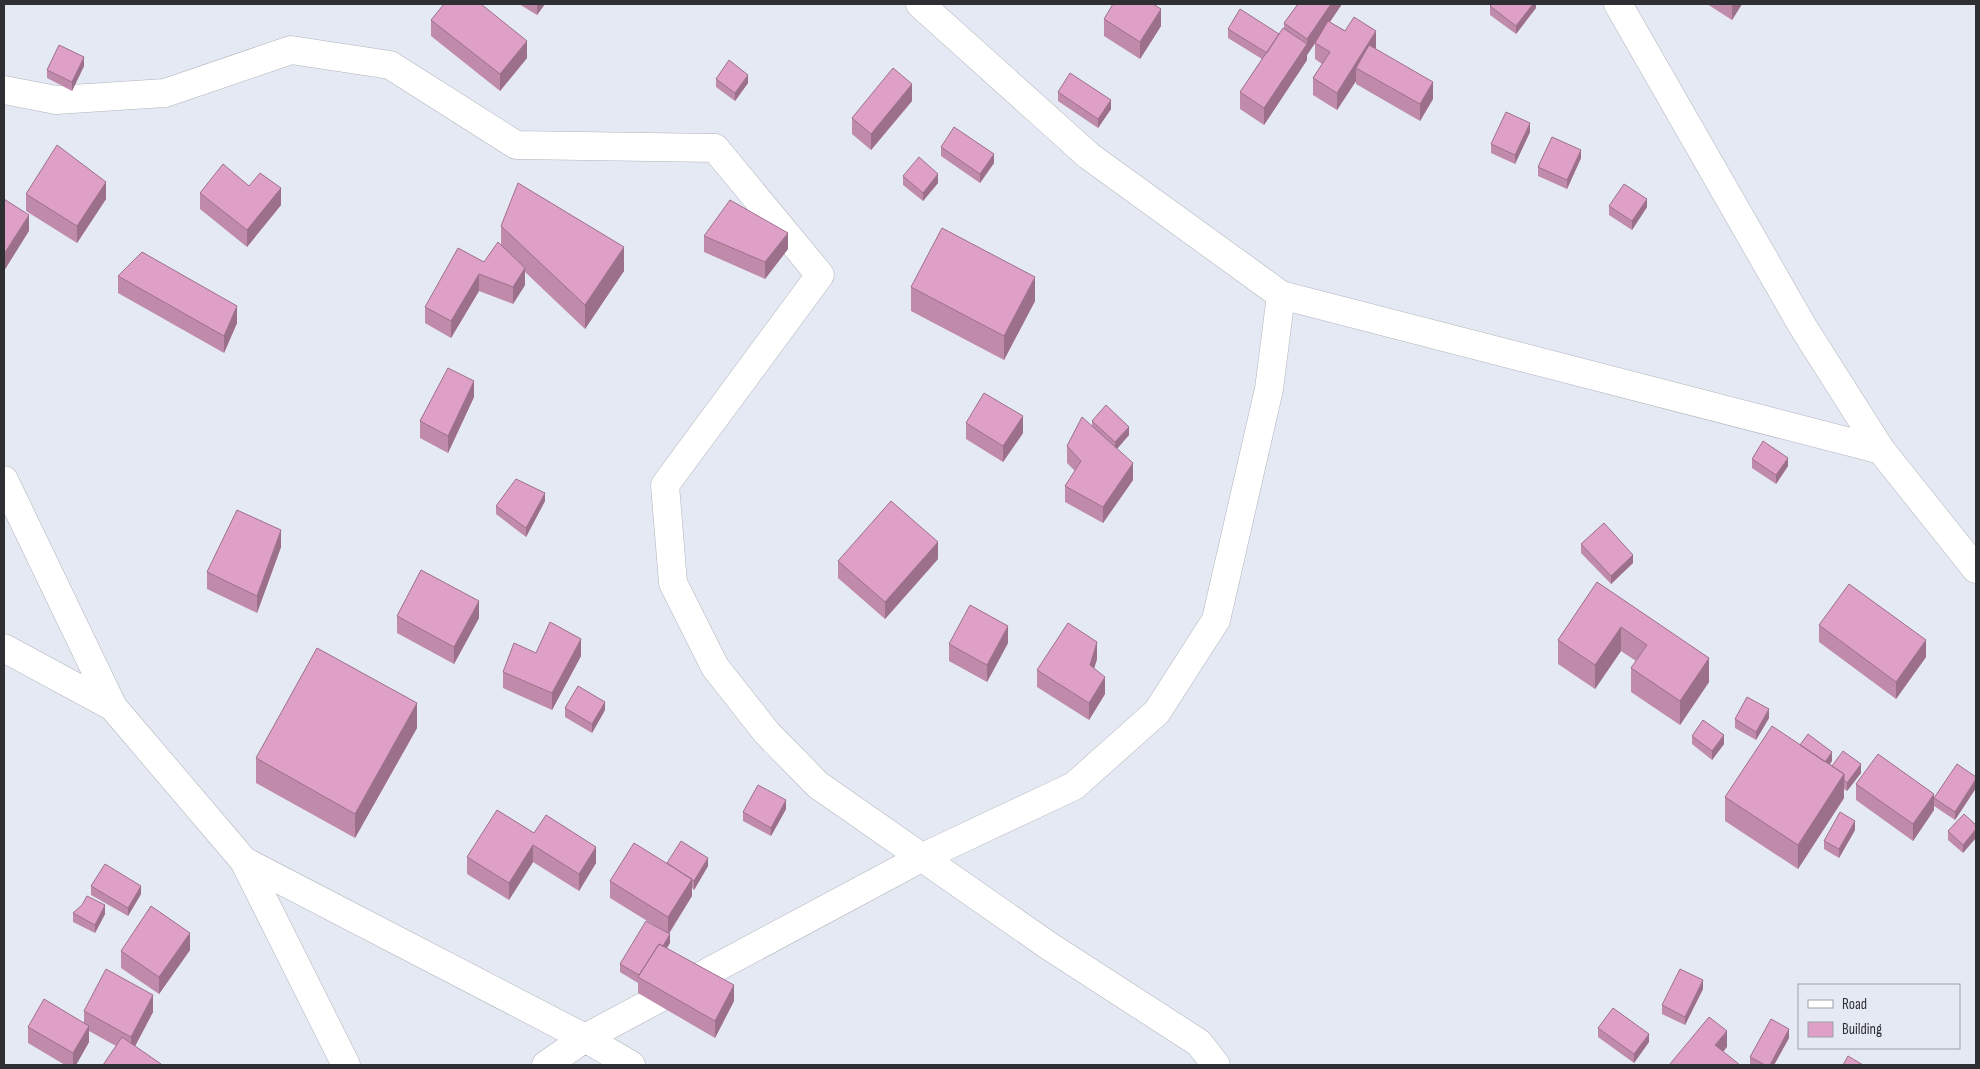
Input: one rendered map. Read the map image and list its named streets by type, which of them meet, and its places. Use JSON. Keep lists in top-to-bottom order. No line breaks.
{"legend":["Road","Building"]}
